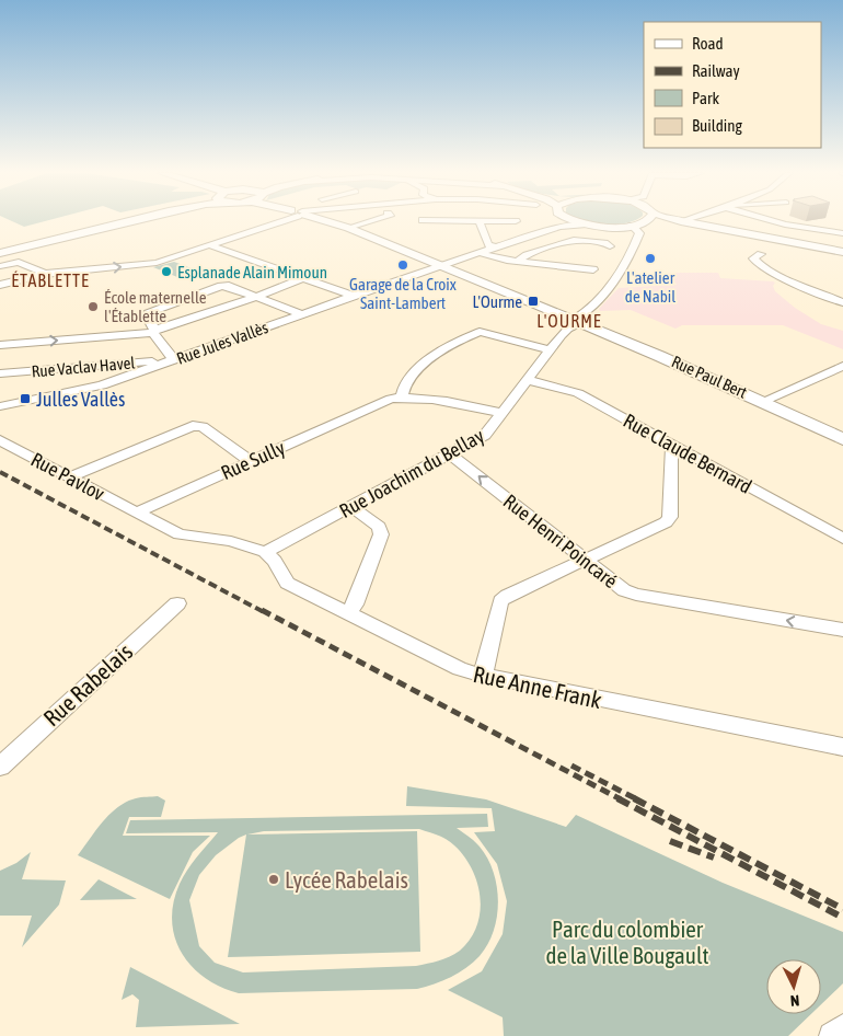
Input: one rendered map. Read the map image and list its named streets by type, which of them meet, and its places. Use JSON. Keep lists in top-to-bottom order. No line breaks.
{"streets":{"main road":["Rue Paul Bert"],"street":["Rue Jules Vallès","Rue Vaclav Havel","Rue Claude Bernard","Rue Sully","Rue Joachim du Bellay","Rue Pavlov","Rue Henri Poincaré","Rue Rabelais","Rue Anne Frank"]},"crossings":[["Rue Jules Vallès","Rue Vaclav Havel"],["Rue Jules Vallès","Rue Paul Bert"],["Rue Paul Bert","Rue Joachim du Bellay"],["Rue Claude Bernard","Rue Joachim du Bellay"],["Rue Sully","Rue Joachim du Bellay"],["Rue Sully","Rue Pavlov"],["Rue Joachim du Bellay","Rue Henri Poincaré"],["Rue Joachim du Bellay","Rue Anne Frank"]],"one_way":["Rue Henri Poincaré"],"districts":["ÉTABLETTE","L'OURME"],"parks":["Parc du colombier de la Ville Bougault"],"places":{"other":["L'atelier de Nabil","Garage de la Croix Saint-Lambert","Esplanade Alain Mimoun","École maternelle l'Établette","Lycée Rabelais"],"transit":["L'Ourme","Julles Vallès"]},"legend":["Road","Railway","Park","Building"],"north":"bottom"}
